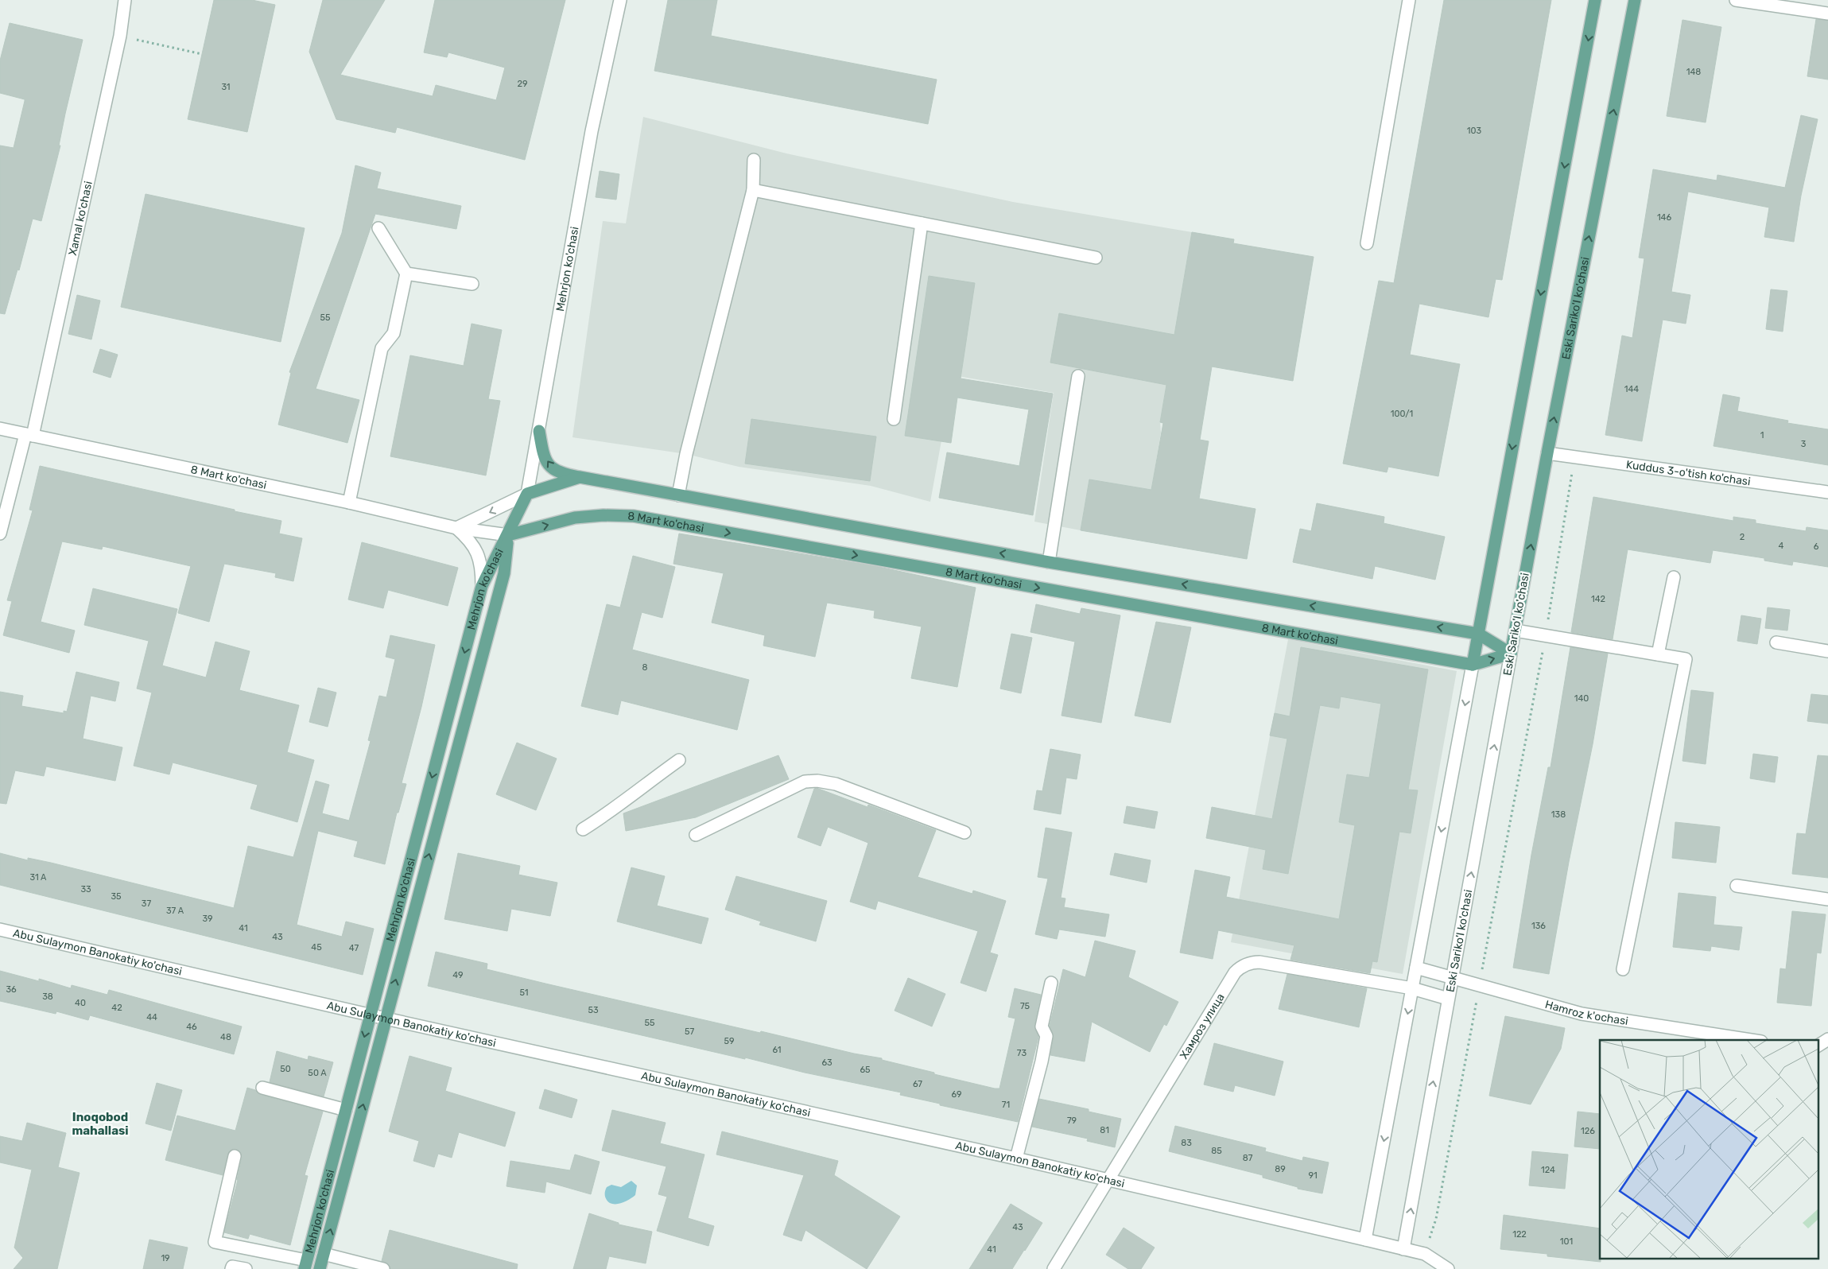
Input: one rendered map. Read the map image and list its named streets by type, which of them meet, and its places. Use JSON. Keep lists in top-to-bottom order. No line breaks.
{"streets":{"main road":["Mehrjon ko'chasi","Eski Sariko'l ko'chasi","8 Mart ko'chasi"],"street":["Xamal ko'chasi","Kuddus 3-o'tish ko'chasi","Abu Sulaymon Banokatiy ko'chasi","Hamroz k'ochasi","Хамроз улица"]},"crossings":[["Xamal ko'chasi","8 Mart ko'chasi"],["Mehrjon ko'chasi","8 Mart ko'chasi"],["Mehrjon ko'chasi","Abu Sulaymon Banokatiy ko'chasi"],["Eski Sariko'l ko'chasi","Kuddus 3-o'tish ko'chasi"],["Eski Sariko'l ko'chasi","8 Mart ko'chasi"],["Eski Sariko'l ko'chasi","Abu Sulaymon Banokatiy ko'chasi"],["Eski Sariko'l ko'chasi","Hamroz k'ochasi"],["Eski Sariko'l ko'chasi","Хамроз улица"],["Abu Sulaymon Banokatiy ko'chasi","Хамроз улица"]],"one_way":["8 Mart ko'chasi"],"districts":["Inoqobod mahallasi"],"house_numbers":["148","29","31","103","146","55","144","100/1","1","3","2","4","6","142","8","140","138","31 A","33","35","37","37 A","39","136","41","43","45","47","49","36","51","38","40","75","42","53","44","55","46","57","48","59","61","73","63","50","65","50 A","67","69","71","79","81","126","83","85","87","89","124","91","43","122","101","41","19"]}
